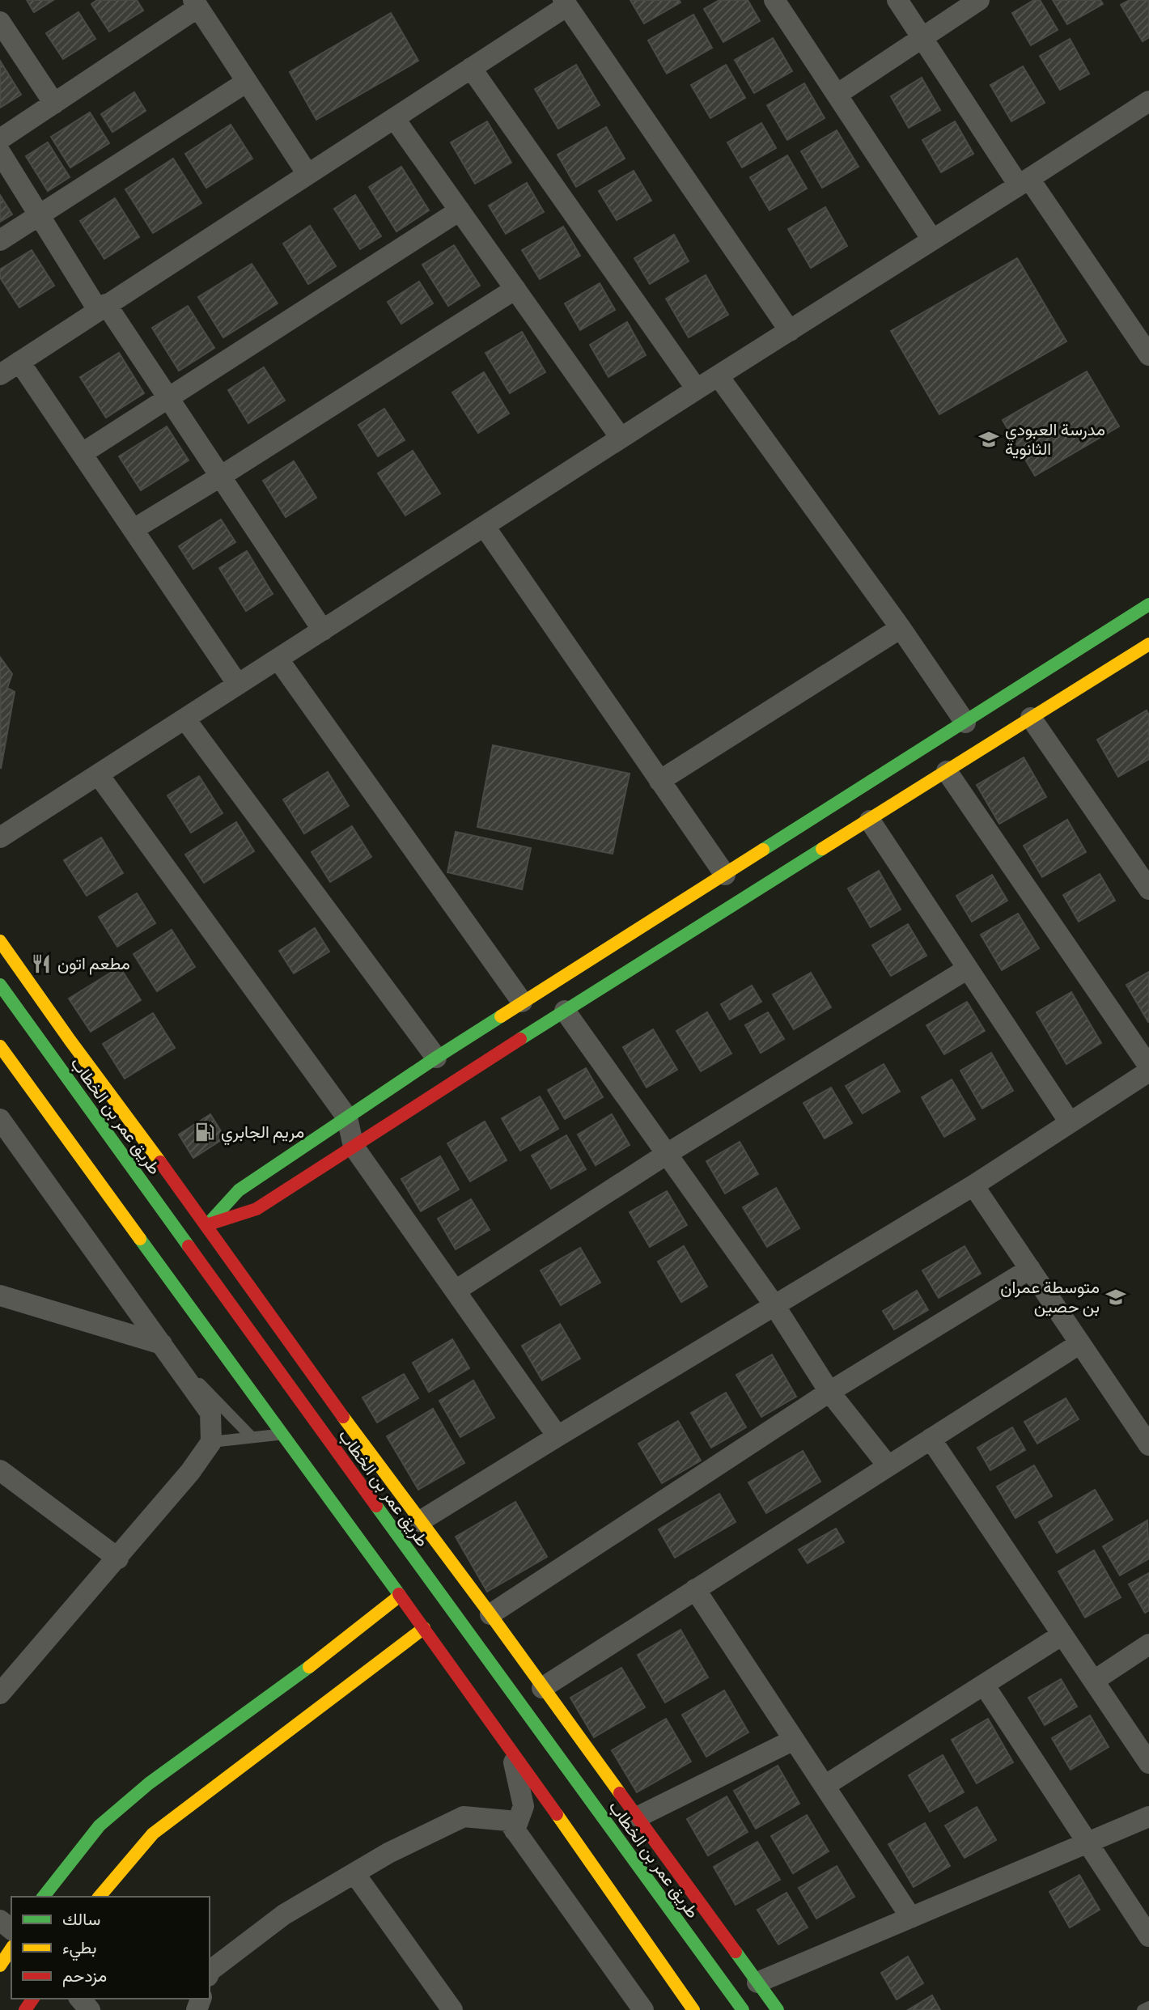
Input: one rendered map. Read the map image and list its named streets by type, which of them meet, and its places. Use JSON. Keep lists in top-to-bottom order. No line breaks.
{"streets":{"street":["طريق عمر بن الخطاب"]},"places":{"school or university":["مدرسة العبودي الثانوية","متوسطة عمران بن حصين"],"restaurant":["مطعم اتون"],"fuel station":["مريم الجابري"]},"legend":["سالك","بطيء","مزدحم"]}
